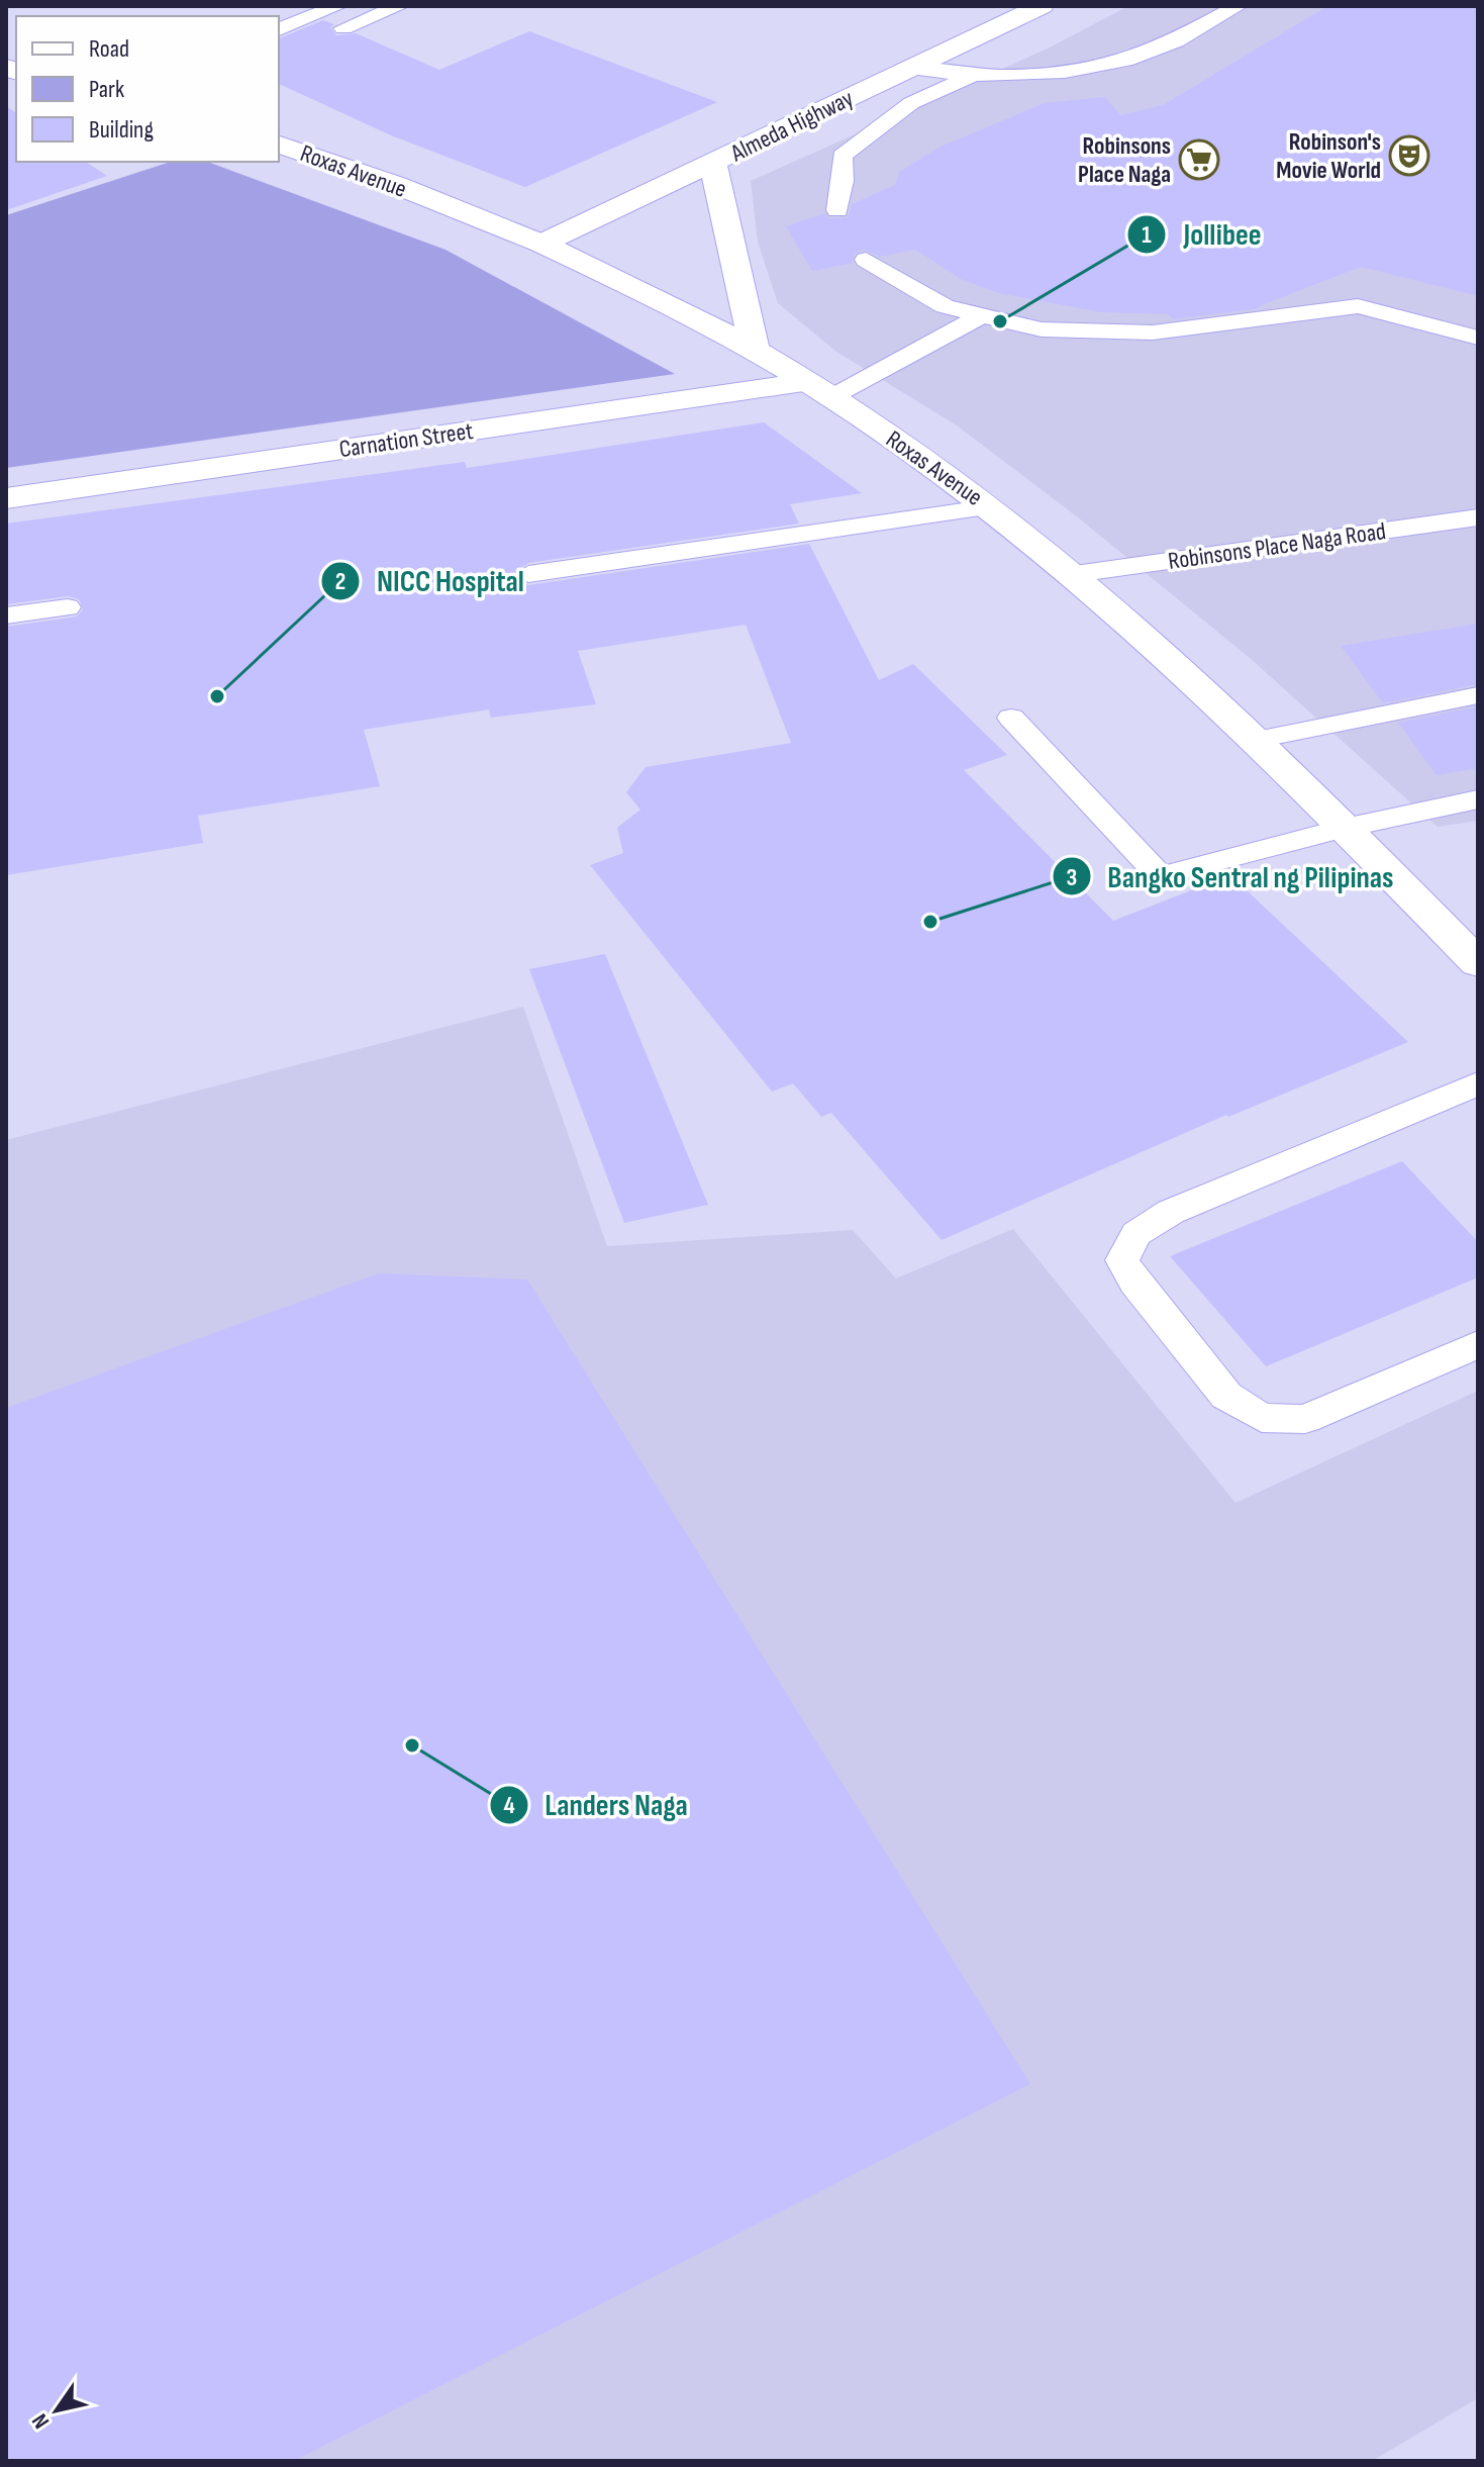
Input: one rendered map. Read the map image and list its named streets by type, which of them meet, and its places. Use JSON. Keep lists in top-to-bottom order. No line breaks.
{"streets":{"main road":["Almeda Highway","Roxas Avenue","Carnation Street"],"lane":["Robinsons Place Naga Road"]},"crossings":[["Almeda Highway","Roxas Avenue"],["Roxas Avenue","Carnation Street"],["Roxas Avenue","Robinsons Place Naga Road"]],"places":{"theatre":["Robinson's Movie World"],"supermarket":["Robinsons Place Naga"],"other":["Jollibee","NICC Hospital","Bangko Sentral ng Pilipinas","Landers Naga"]},"legend":["Road","Park","Building"],"north":"bottom left"}
